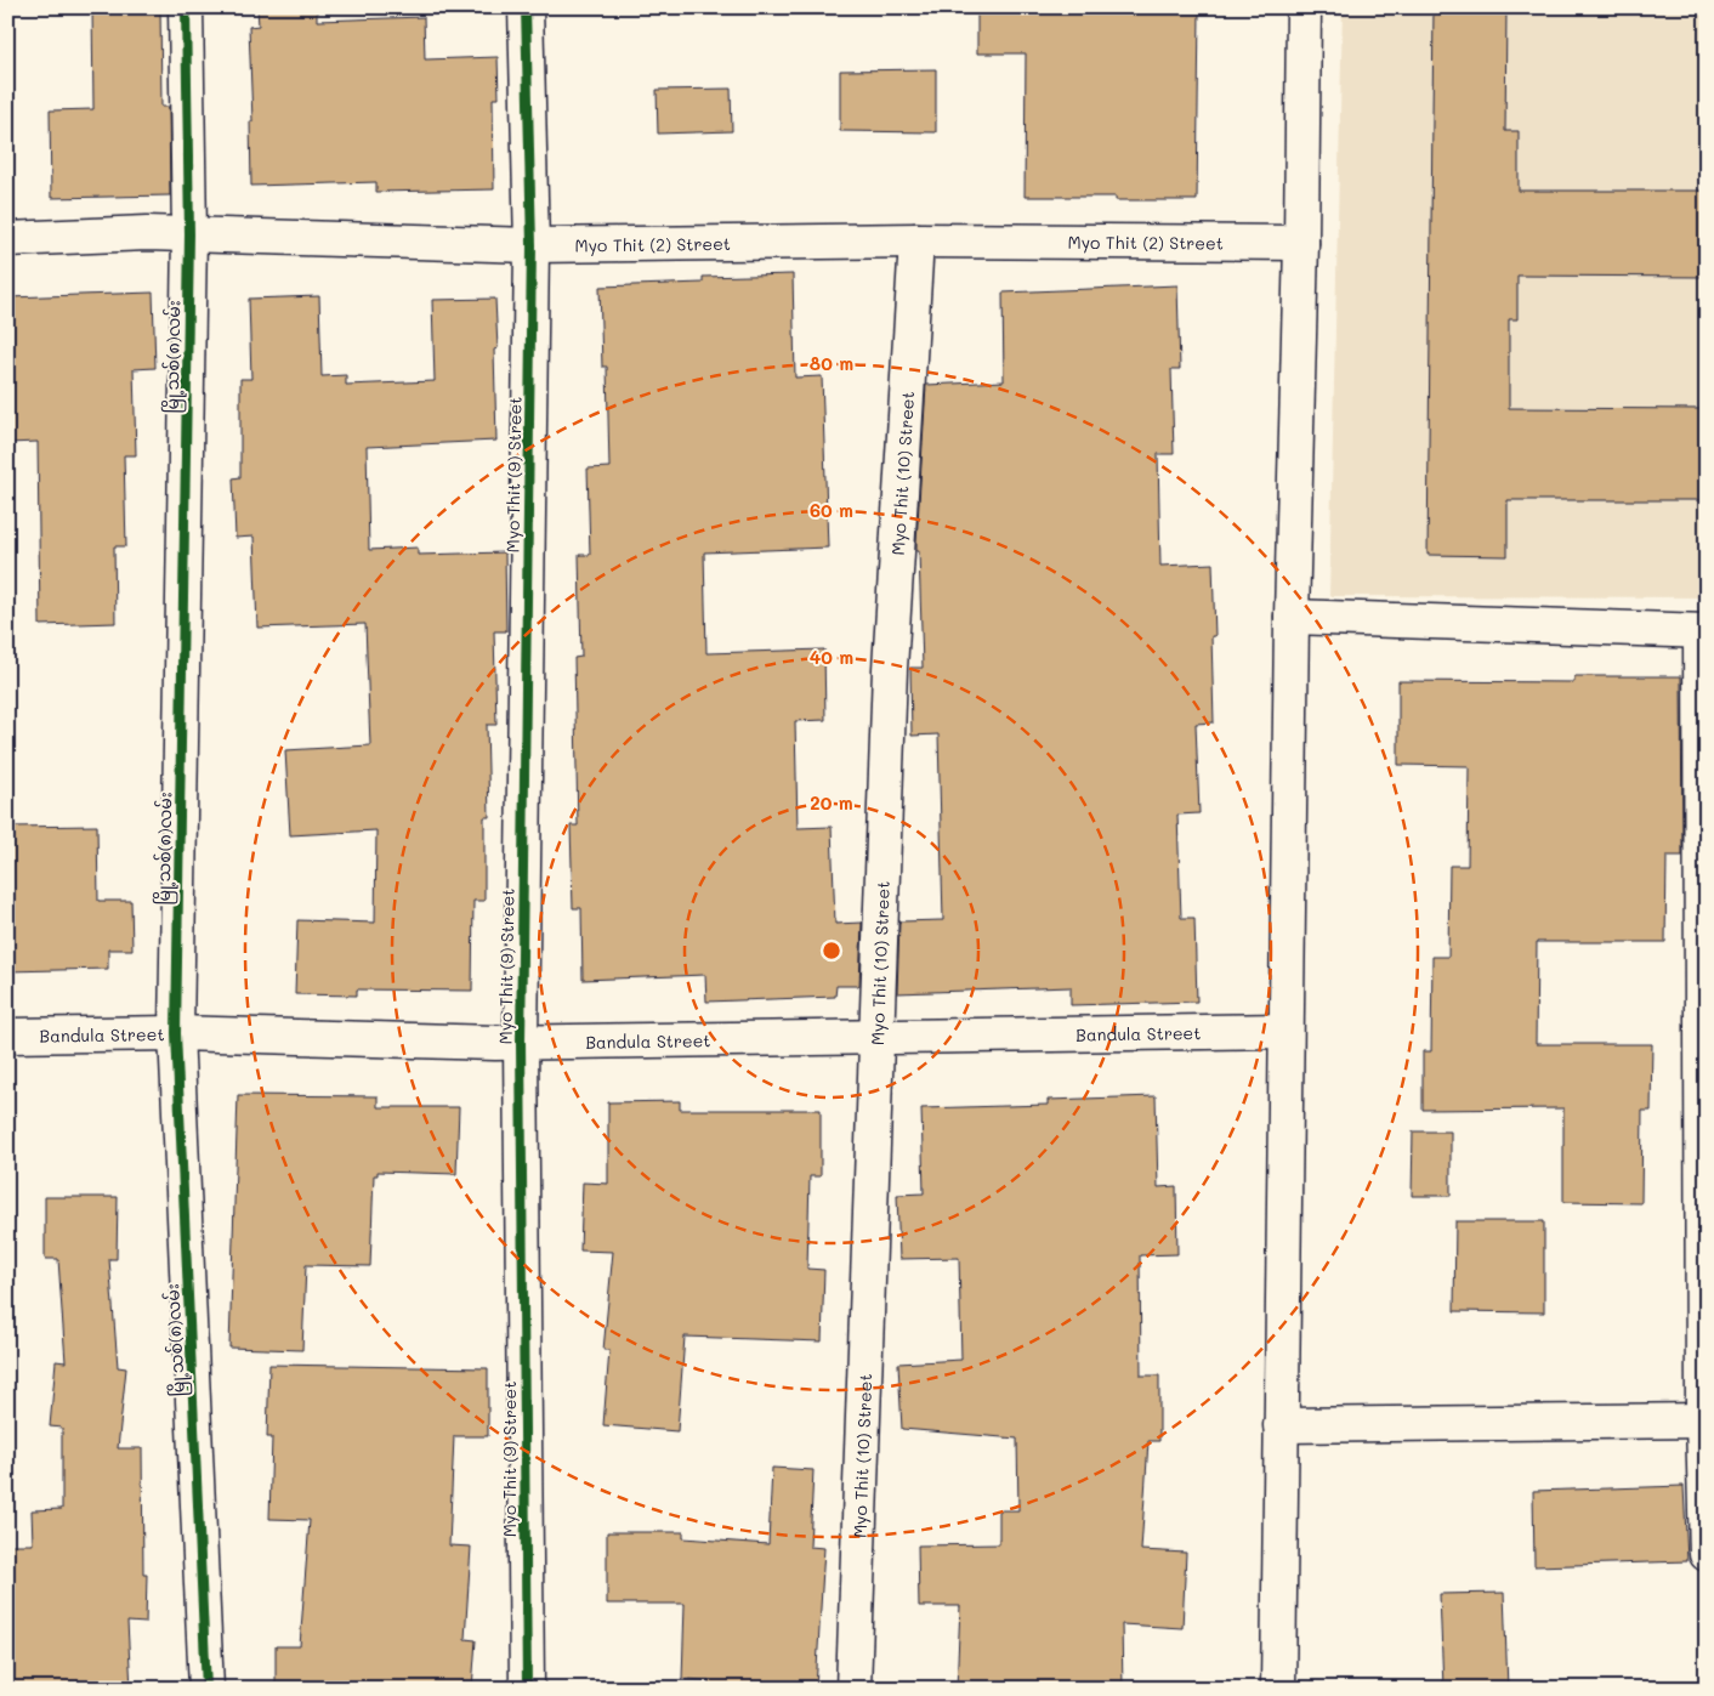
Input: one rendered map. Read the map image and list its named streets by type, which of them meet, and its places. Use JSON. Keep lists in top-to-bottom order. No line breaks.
{"streets":{"main road":["Myo Thit (2) Street","မြို့သစ်(၈)လမ်း","Myo Thit (10) Street","Myo Thit (9) Street","Bandula Street"]},"crossings":[["Myo Thit (2) Street","မြို့သစ်(၈)လမ်း"],["Myo Thit (2) Street","Myo Thit (10) Street"],["Myo Thit (2) Street","Myo Thit (9) Street"],["မြို့သစ်(၈)လမ်း","Bandula Street"],["Myo Thit (10) Street","Bandula Street"],["Myo Thit (9) Street","Bandula Street"]],"rings":["80 m","60 m","40 m","20 m"]}
